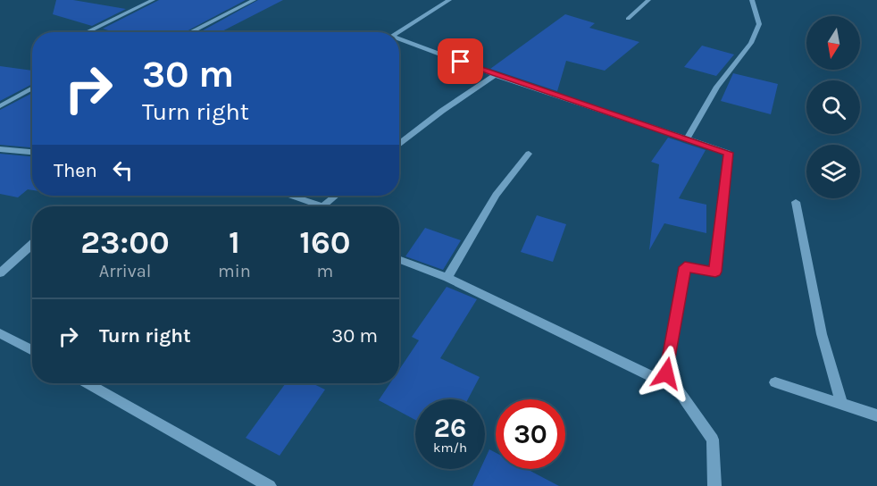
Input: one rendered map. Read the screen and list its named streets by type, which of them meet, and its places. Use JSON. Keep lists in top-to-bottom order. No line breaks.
{"north":"bottom","page":{"turn":["30 m","Turn right"],"then":"Then","eta":["23:00","Arrival","1","min","160","m"],"list":[{"name":"Turn right","value":"30 m"}],"speed":"26 km/h","limit":"30"}}
